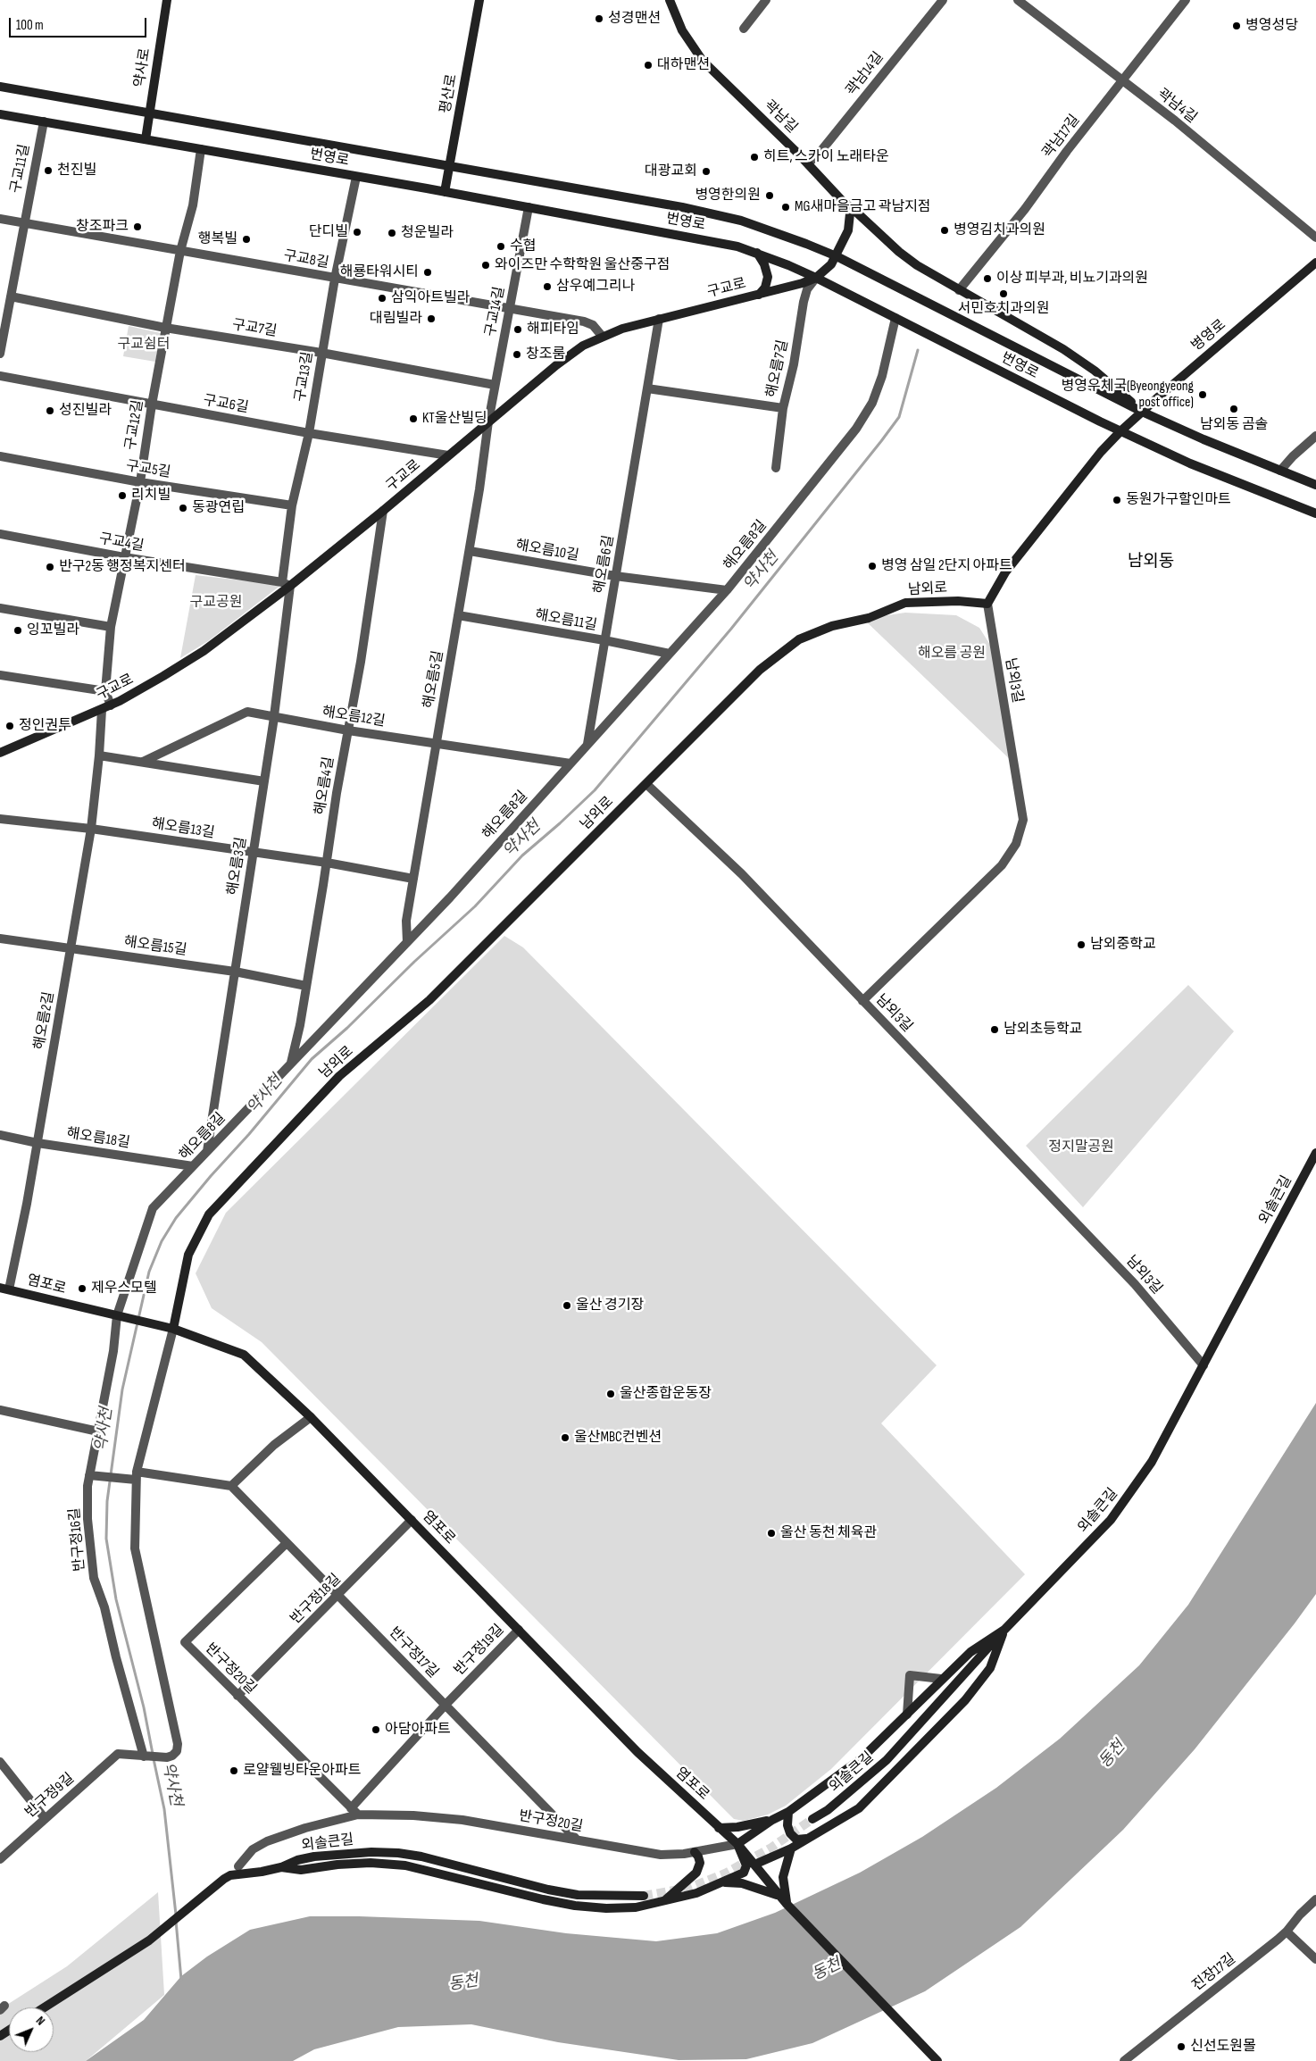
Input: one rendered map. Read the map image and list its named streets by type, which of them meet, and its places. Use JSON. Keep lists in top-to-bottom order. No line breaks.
{"streets":{"main road":["약사로","평산로","곽남길","번영로","구교로","병영로","남외로","외솔큰길","염포로"],"street":["곽남14길","곽남4길","곽남17길","구교11길","구교8길","구교14길","구교7길","해오름7길","구교13길","구교6길","구교12길","구교5길","구교4길","해오름8길","해오름10길","해오름6길","해오름11길","해오름5길","남외3길","해오름12길","해오름4길","해오름13길","해오름3길","해오름15길","해오름2길","해오름18길","반구정16길","반구정18길","반구정19길","반구정17길","반구정20길","반구정9길","진장17길"]},"crossings":[["약사로","번영로"],["곽남14길","곽남길"],["평산로","번영로"],["곽남4길","곽남17길"],["곽남길","번영로"],["곽남길","구교로"],["번영로","구교11길"],["번영로","구교로"],["번영로","구교14길"],["번영로","병영로"],["번영로","해오름7길"],["번영로","구교13길"],["번영로","구교12길"],["번영로","해오름8길"],["구교11길","구교8길"],["구교11길","구교7길"],["구교8길","구교로"],["구교8길","구교14길"],["구교8길","구교13길"],["구교8길","구교12길"],["구교로","구교14길"],["구교로","해오름7길"],["구교로","구교13길"],["구교로","구교6길"],["구교로","구교12길"],["구교로","구교4길"],["구교로","해오름6길"],["구교로","해오름5길"],["구교로","해오름4길"],["구교로","해오름3길"],["구교로","해오름2길"],["구교14길","구교7길"],["구교14길","해오름5길"],["구교7길","구교13길"],["구교7길","구교12길"],["구교13길","구교6길"],["구교13길","구교5길"],["구교13길","구교4길"],["구교13길","해오름3길"],["구교6길","구교12길"],["구교12길","구교5길"],["구교12길","구교4길"],["구교4길","해오름3길"],["해오름8길","해오름10길"],["해오름8길","해오름6길"],["해오름8길","해오름11길"],["해오름8길","해오름5길"],["해오름8길","해오름12길"],["해오름8길","해오름4길"],["해오름8길","해오름3길"],["해오름8길","해오름18길"],["해오름8길","염포로"],["해오름8길","반구정16길"],["해오름10길","해오름6길"],["해오름10길","해오름5길"],["해오름6길","해오름11길"],["남외로","남외3길"],["남외로","염포로"],["해오름11길","해오름5길"],["해오름5길","해오름12길"],["해오름5길","해오름13길"],["남외3길","외솔큰길"],["해오름12길","해오름4길"],["해오름12길","해오름3길"],["해오름4길","해오름13길"],["해오름4길","해오름15길"],["해오름13길","해오름3길"],["해오름13길","해오름2길"],["해오름3길","해오름15길"],["해오름15길","해오름2길"],["해오름2길","해오름18길"],["해오름2길","염포로"],["염포로","반구정16길"],["염포로","반구정18길"],["염포로","반구정19길"],["염포로","반구정20길"],["반구정16길","반구정9길"],["반구정18길","반구정17길"],["반구정18길","반구정20길"],["반구정19길","반구정17길"],["반구정19길","반구정20길"],["반구정17길","반구정20길"]],"districts":["남외동"],"water":["약사천","동천"],"parks":["구교쉼터","구교공원","해오름 공원","정지말공원"],"places":["성경맨션","병영성당","대하맨션","히트, 스카이 노래타운","천진빌","대광교회","병영한의원","MG새마을금고 곽남지점","창조파크","병영김치과의원","단디빌","청운빌라","행복빌","수협","와이즈만 수학학원 울산중구점","해룡타워시티","이상 피부과, 비뇨기과의원","삼우예그리나","서민호치과의원","삼익아트빌라","대림빌라","해피타임","창조룸","병영우체국(Byeongyeong post office)","남외동 곰솔","성진빌라","KT울산빌딩","리치빌","동원가구할인마트","동광연립","병영 삼일 2단지 아파트","반구2동 행정복지센터","잉꼬빌라","정인권투","남외중학교","남외초등학교","제우스모텔","울산 경기장","울산종합운동장","울산MBC컨벤션","울산 동천 체육관","아담아파트","로얄웰빙타운아파트","신선도원몰"],"scale_bar":"100 m","north":"top right"}
